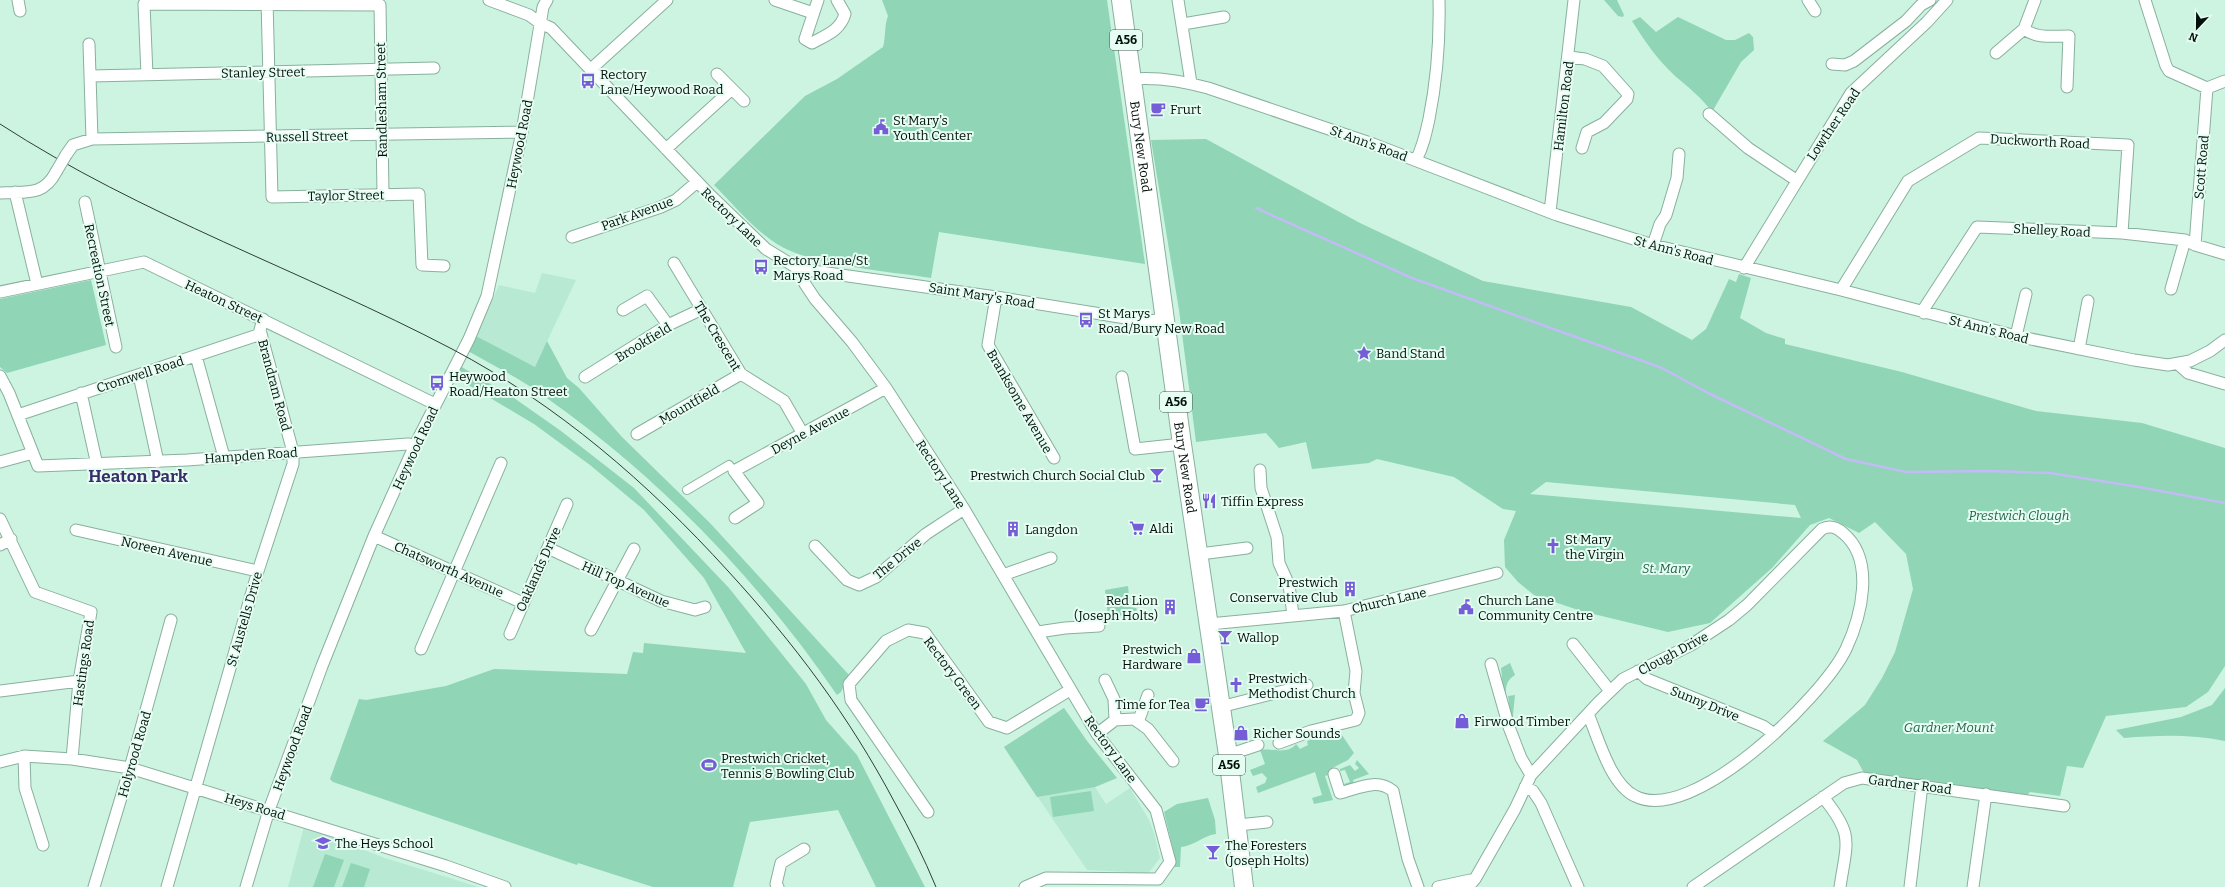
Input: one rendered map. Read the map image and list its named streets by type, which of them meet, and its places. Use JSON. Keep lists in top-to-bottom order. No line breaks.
{"streets":{"highway":["A56","Bury New Road"],"street":["Stanley Street","Randlesham Street","Hamilton Road","Lowther Road","Russell Street","Duckworth Road","St Ann's Road","Heywood Road","Scott Road","Taylor Street","Park Avenue","Rectory Lane","Shelley Road","Recreation Street","Saint Mary's Road","Heaton Street","The Crescent","Brookfield","Cromwell Road","Brandram Road","Branksome Avenue","Mountfield","Deyne Avenue","Hampden Road","Noreen Avenue","The Drive","Chatsworth Avenue","Oaklands Drive","Hill Top Avenue","Church Lane","St Austells Drive","Clough Drive","Hastings Road","Rectory Green","Sunny Drive","Holyrood Road","Gardner Road","Heys Road"]},"crossings":[["Stanley Street","Randlesham Street"],["Randlesham Street","Russell Street"],["Randlesham Street","Taylor Street"],["Hamilton Road","St Ann's Road"],["Lowther Road","St Ann's Road"],["Russell Street","Heywood Road"],["Russell Street","Taylor Street"],["Duckworth Road","St Ann's Road"],["Duckworth Road","Shelley Road"],["St Ann's Road","Bury New Road"],["St Ann's Road","Shelley Road"],["Heywood Road","Rectory Lane"],["Heywood Road","Heaton Street"],["Heywood Road","Hampden Road"],["Heywood Road","Chatsworth Avenue"],["Heywood Road","Heys Road"],["Bury New Road","Saint Mary's Road"],["Bury New Road","Church Lane"],["Scott Road","Shelley Road"],["Park Avenue","Rectory Lane"],["Rectory Lane","Saint Mary's Road"],["Rectory Lane","Deyne Avenue"],["Rectory Lane","The Drive"],["Rectory Lane","Rectory Green"],["Recreation Street","Heaton Street"],["Saint Mary's Road","Branksome Avenue"],["Heaton Street","Brandram Road"],["The Crescent","Brookfield"],["The Crescent","Mountfield"],["The Crescent","Deyne Avenue"],["Cromwell Road","Brandram Road"],["Brandram Road","Hampden Road"],["Brandram Road","St Austells Drive"],["Hampden Road","St Austells Drive"],["Noreen Avenue","St Austells Drive"],["Chatsworth Avenue","Oaklands Drive"],["Oaklands Drive","Hill Top Avenue"],["St Austells Drive","Heys Road"],["Clough Drive","Sunny Drive"],["Hastings Road","Heys Road"],["Holyrood Road","Heys Road"]],"districts":["Heaton Park"],"parks":["Prestwich Clough","St. Mary","Gardner Mount"],"places":{"bus stop":["Rectory Lane/Heywood Road","Rectory Lane/St Marys Road","St Marys Road/Bury New Road","Heywood Road/Heaton Street"],"cafe":["Frurt","Time for Tea"],"public building":["St Mary's Youth Center","Church Lane Community Centre"],"place":["Band Stand"],"bar":["Prestwich Church Social Club","Wallop","The Foresters (Joseph Holts)"],"restaurant":["Tiffin Express"],"supermarket":["Aldi"],"building":["Langdon","Prestwich Conservative Club","Red Lion (Joseph Holts)"],"church":["St Mary the Virgin","Prestwich Methodist Church"],"shop":["Prestwich Hardware","Firwood Timber","Richer Sounds"],"sports":["Prestwich Cricket, Tennis & Bowling Club"],"school or university":["The Heys School"]},"north":"bottom"}
